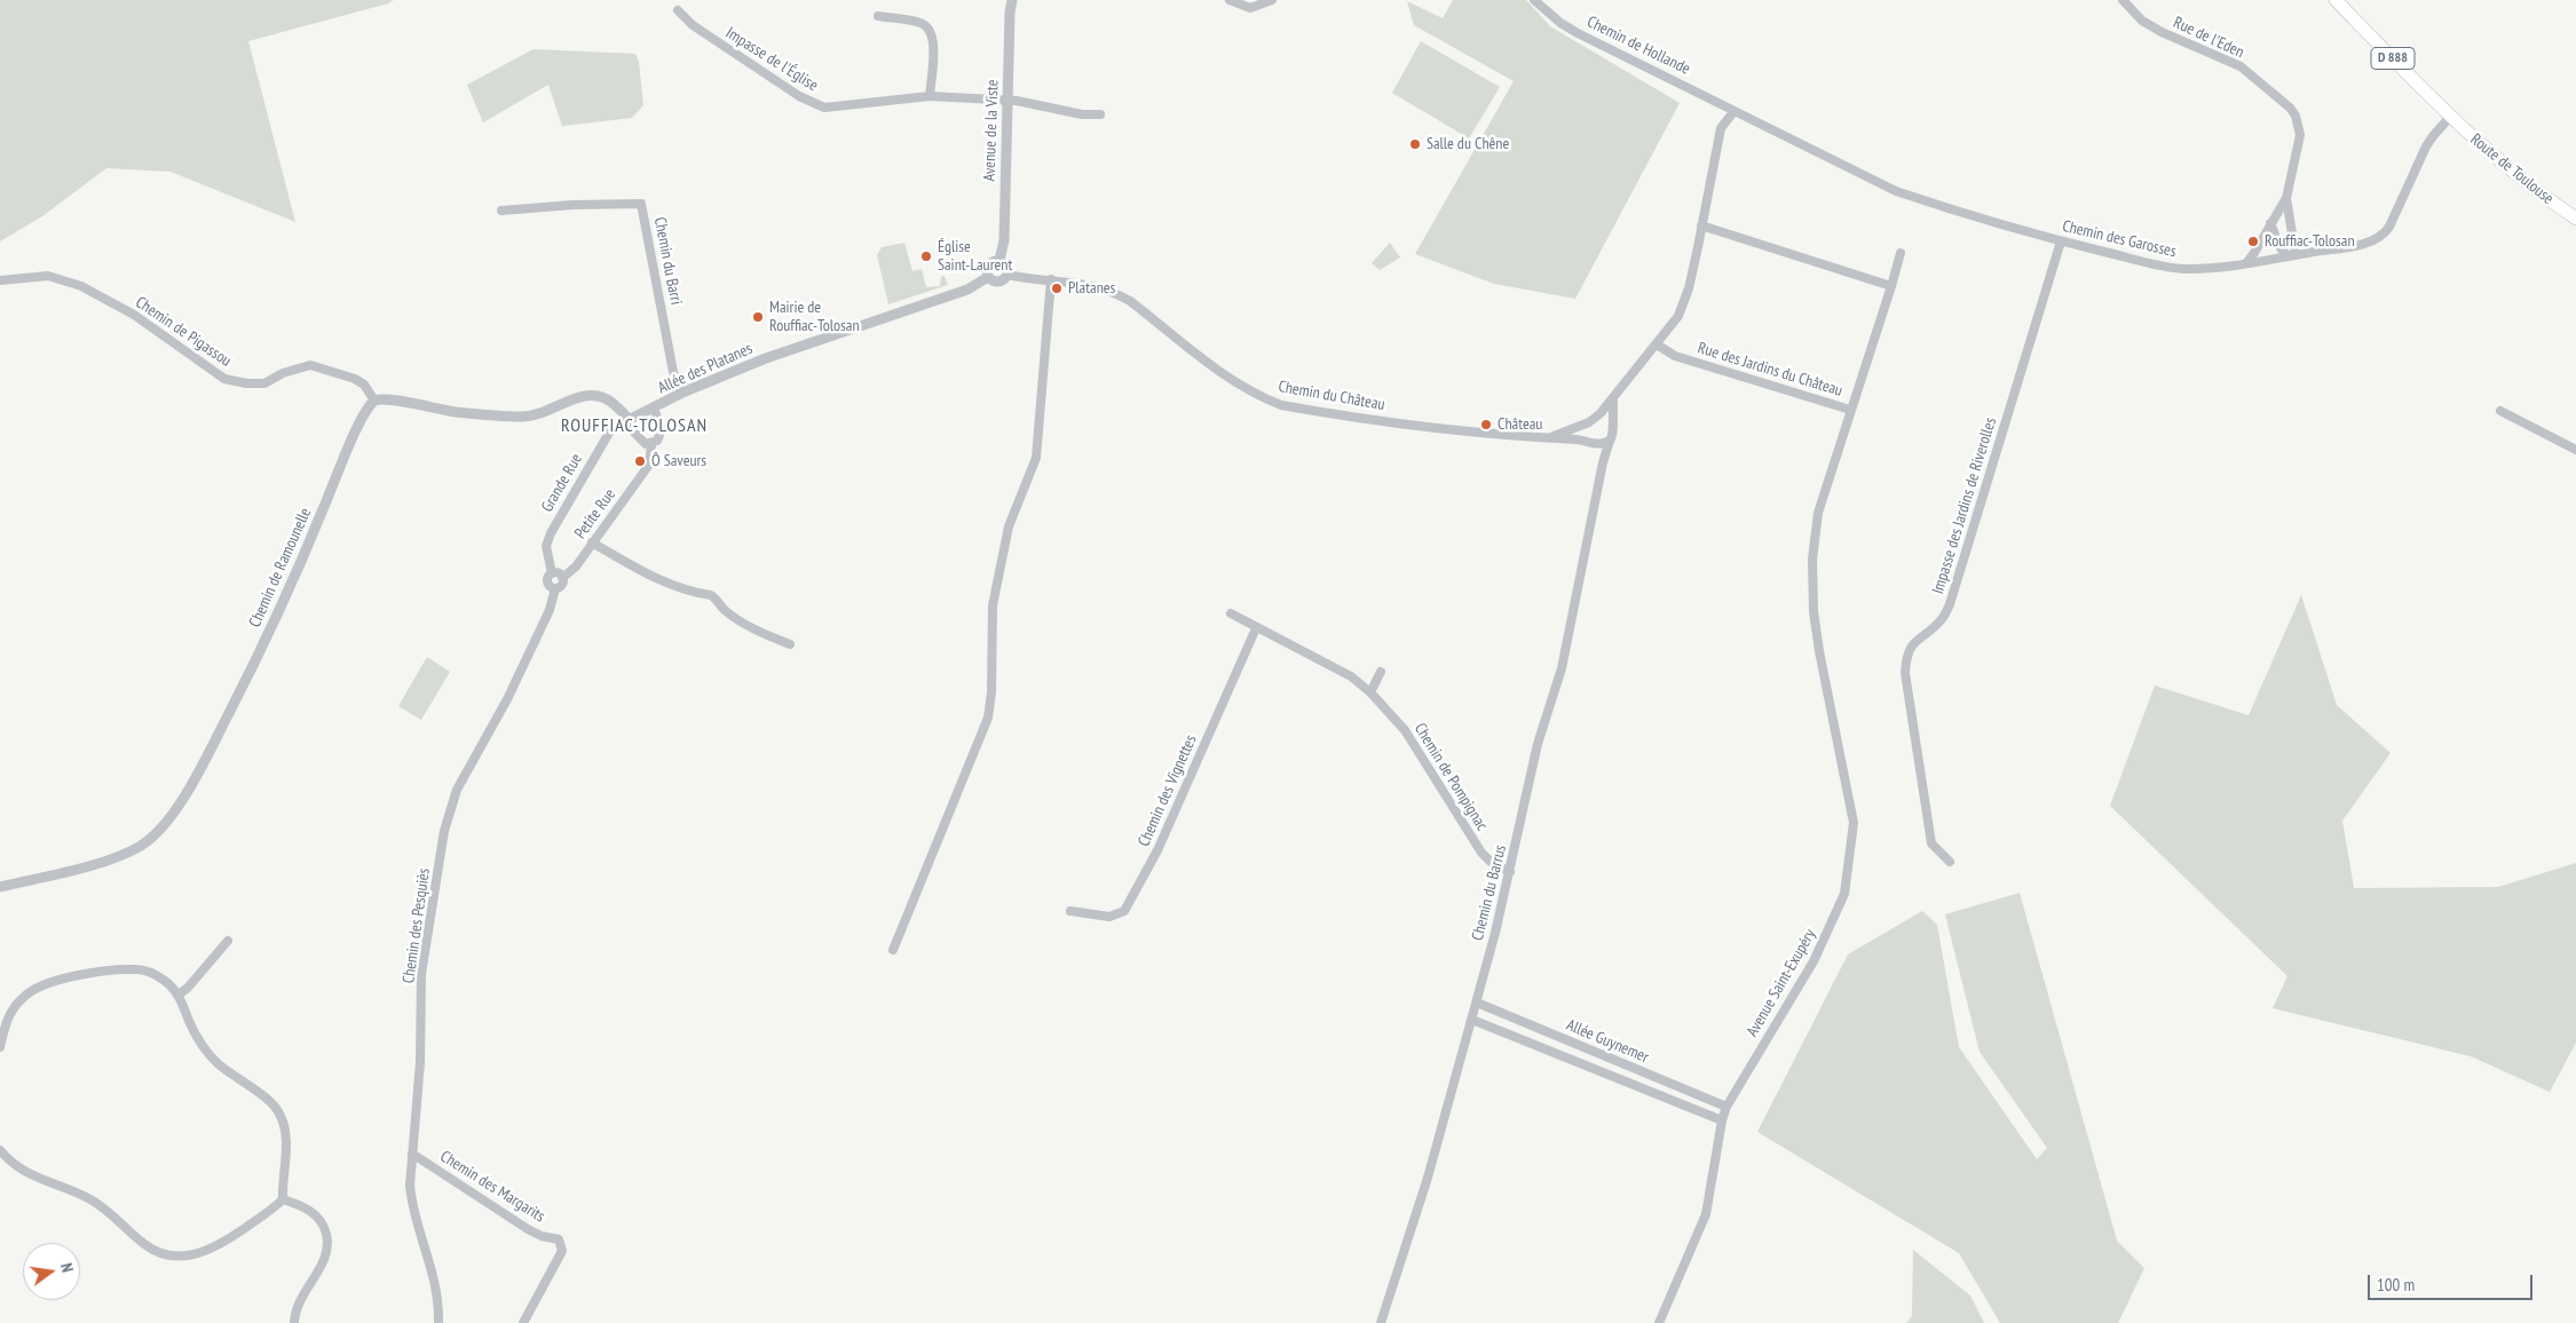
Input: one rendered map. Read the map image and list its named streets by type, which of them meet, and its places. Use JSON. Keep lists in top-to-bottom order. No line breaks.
{"streets":{"main road":["D 888","Route de Toulouse"],"street":["Rue de l'Eden","Chemin de Hollande","Impasse de l'Église","Avenue de la Viste","Chemin des Garosses","Chemin du Barri","Chemin de Pigassou","Allée des Platanes","Rue des Jardins du Château","Chemin du Château","Grande Rue","Impasse des Jardins de Riverolles","Petite Rue","Chemin de Ramounelle","Chemin de Pompignac","Chemin des Vignettes","Chemin du Barrus","Chemin des Pesquiès","Avenue Saint-Exupéry","Allée Guynemer","Chemin des Margarits"]},"crossings":[["Rue de l'Eden","Chemin des Garosses"],["Chemin de Hollande","Chemin des Garosses"],["Chemin de Hollande","Chemin du Château"],["D 888","Route de Toulouse"],["D 888","Chemin des Garosses"],["Impasse de l'Église","Avenue de la Viste"],["Avenue de la Viste","Allée des Platanes"],["Avenue de la Viste","Chemin du Château"],["Route de Toulouse","Chemin des Garosses"],["Chemin des Garosses","Chemin du Château"],["Chemin des Garosses","Impasse des Jardins de Riverolles"],["Chemin du Barri","Allée des Platanes"],["Chemin de Pigassou","Chemin de Ramounelle"],["Allée des Platanes","Chemin du Château"],["Allée des Platanes","Grande Rue"],["Rue des Jardins du Château","Chemin du Château"],["Rue des Jardins du Château","Avenue Saint-Exupéry"],["Chemin du Château","Chemin du Barrus"],["Grande Rue","Petite Rue"],["Grande Rue","Chemin des Pesquiès"],["Petite Rue","Chemin des Pesquiès"],["Chemin de Pompignac","Chemin des Vignettes"],["Chemin de Pompignac","Chemin du Barrus"],["Chemin du Barrus","Allée Guynemer"],["Chemin des Pesquiès","Chemin des Margarits"],["Avenue Saint-Exupéry","Allée Guynemer"]],"districts":["ROUFFIAC-TOLOSAN"],"places":["Salle du Chêne","Rouffiac-Tolosan","Église Saint-Laurent","Platanes","Mairie de Rouffiac-Tolosan","Château","Ô Saveurs"],"scale_bar":"100 m","north":"right"}
